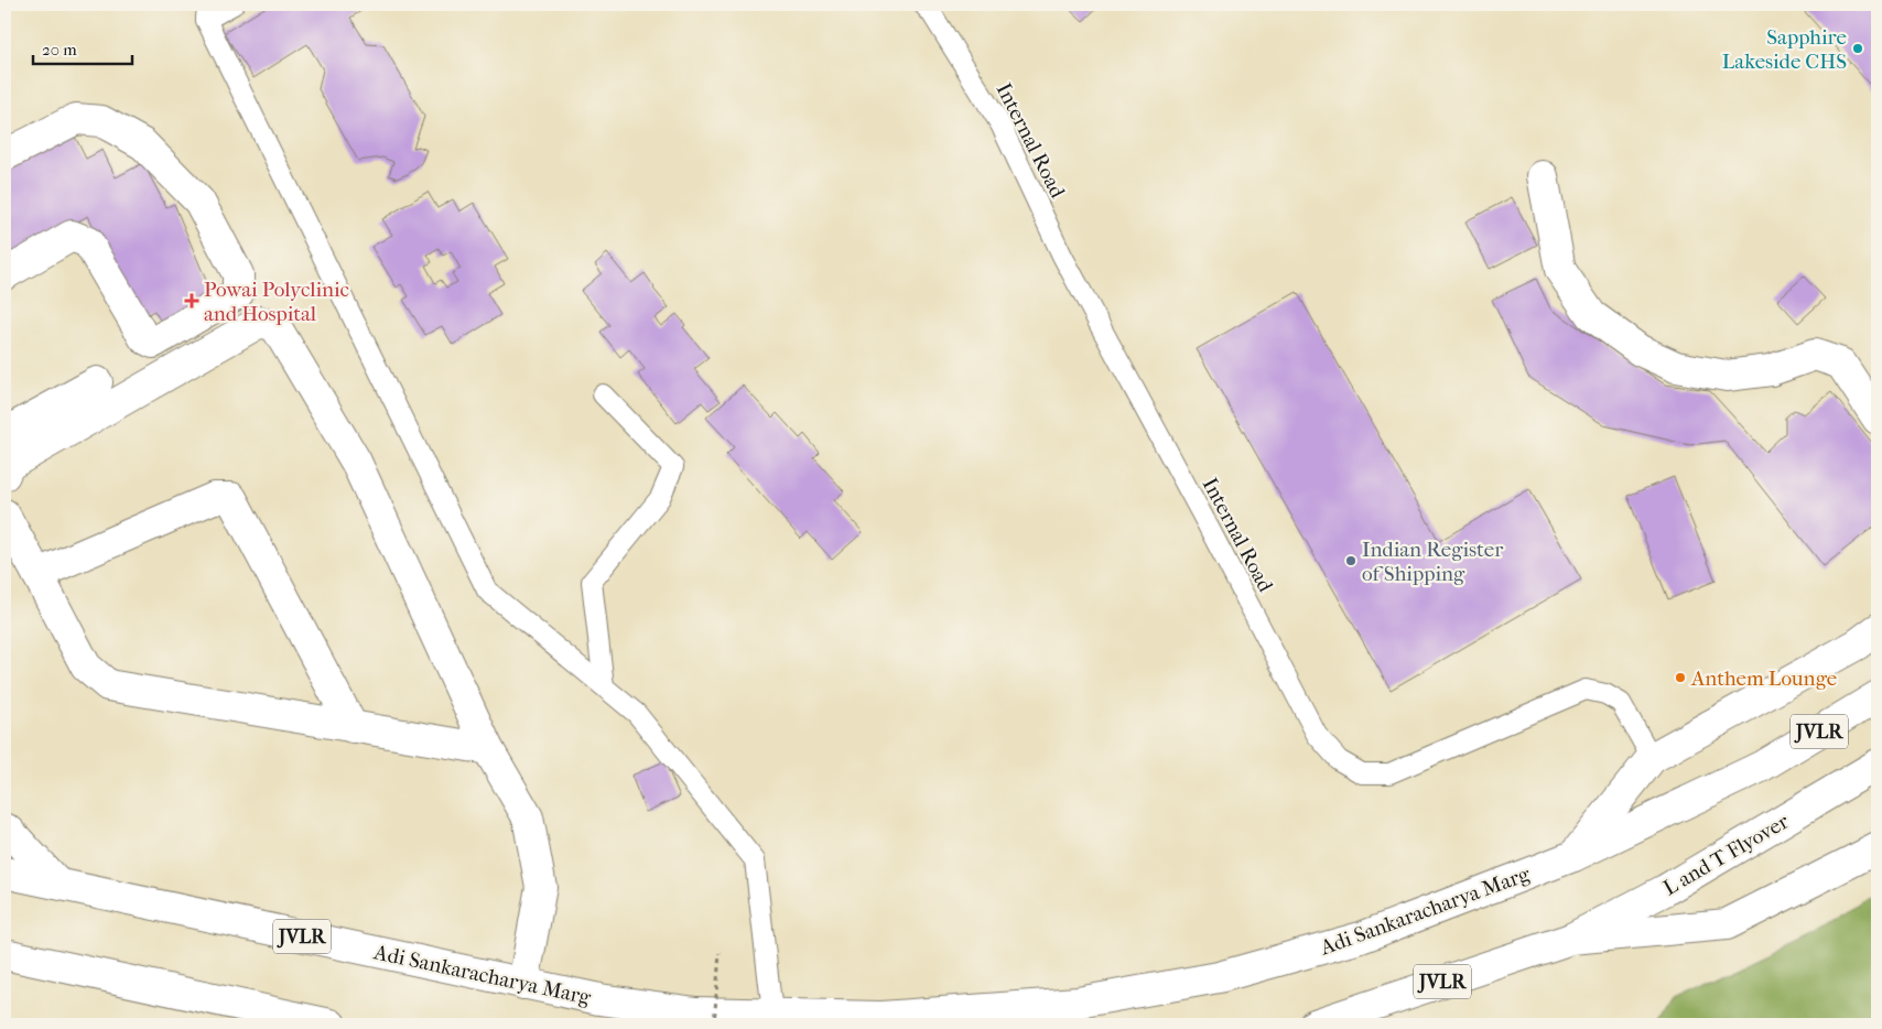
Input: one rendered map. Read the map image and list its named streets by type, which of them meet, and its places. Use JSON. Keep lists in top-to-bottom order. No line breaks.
{"streets":{"street":["JVLR","L and T Flyover","Adi Sankaracharya Marg"],"lane":["Internal Road"]},"crossings":[["JVLR","L and T Flyover"],["JVLR","Adi Sankaracharya Marg"]],"places":{"other":["Sapphire Lakeside CHS","Indian Register of Shipping","Anthem Lounge"],"health":["Powai Polyclinic and Hospital"]},"scale_bar":"20 m"}
